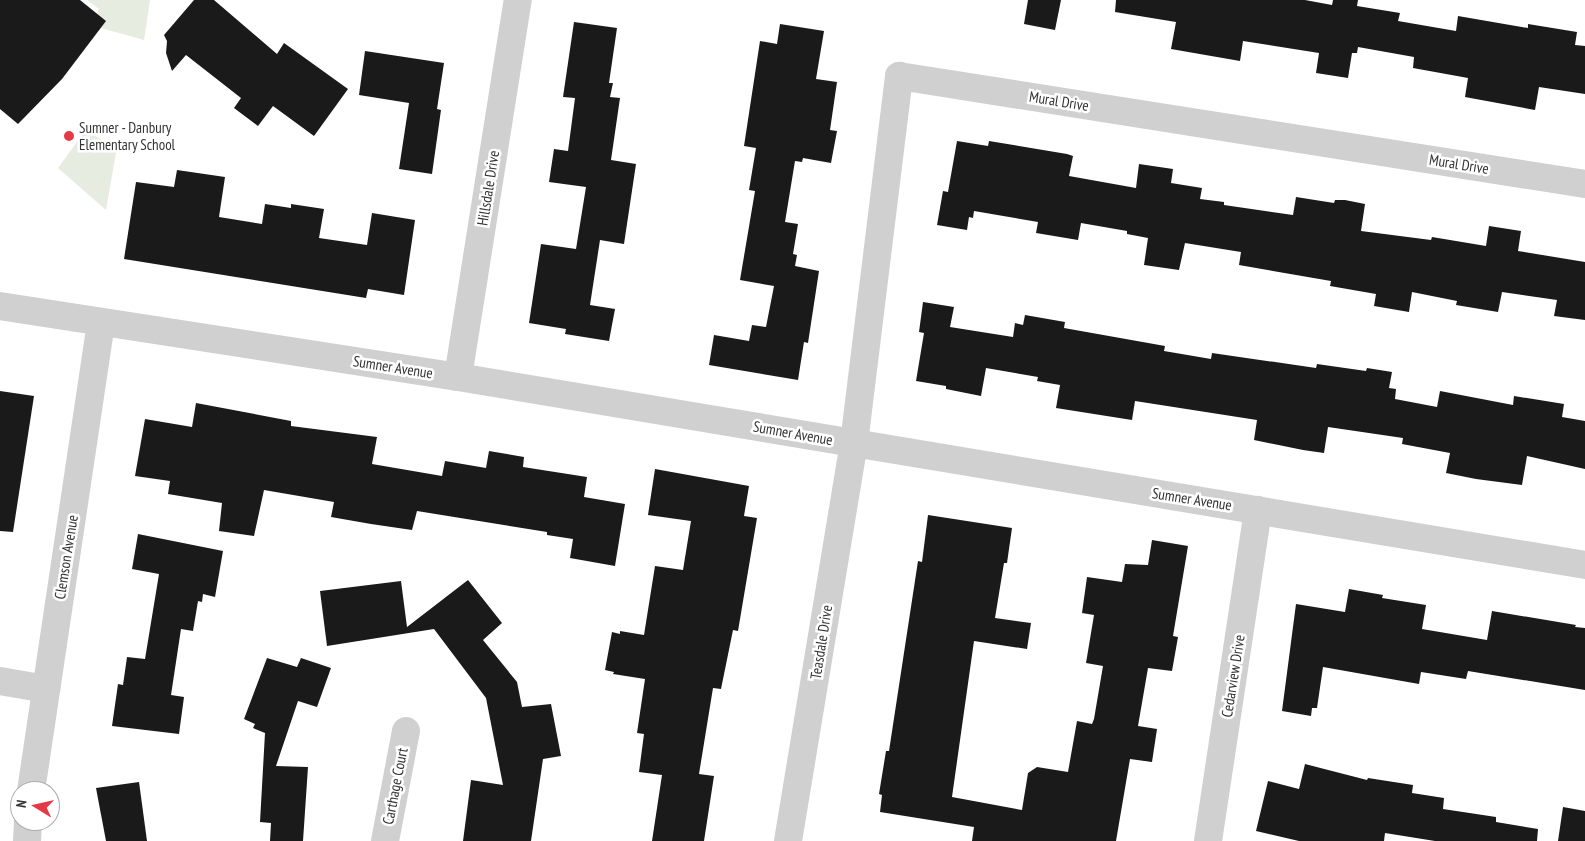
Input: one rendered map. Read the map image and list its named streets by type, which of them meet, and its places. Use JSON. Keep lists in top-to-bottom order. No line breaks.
{"streets":{"street":["Mural Drive","Hillsdale Drive","Sumner Avenue","Clemson Avenue","Teasdale Drive","Cedarview Drive","Carthage Court"]},"crossings":[["Mural Drive","Sumner Avenue"],["Mural Drive","Teasdale Drive"],["Hillsdale Drive","Sumner Avenue"],["Sumner Avenue","Clemson Avenue"],["Sumner Avenue","Teasdale Drive"],["Sumner Avenue","Cedarview Drive"]],"places":["Sumner - Danbury Elementary School"],"north":"left"}
